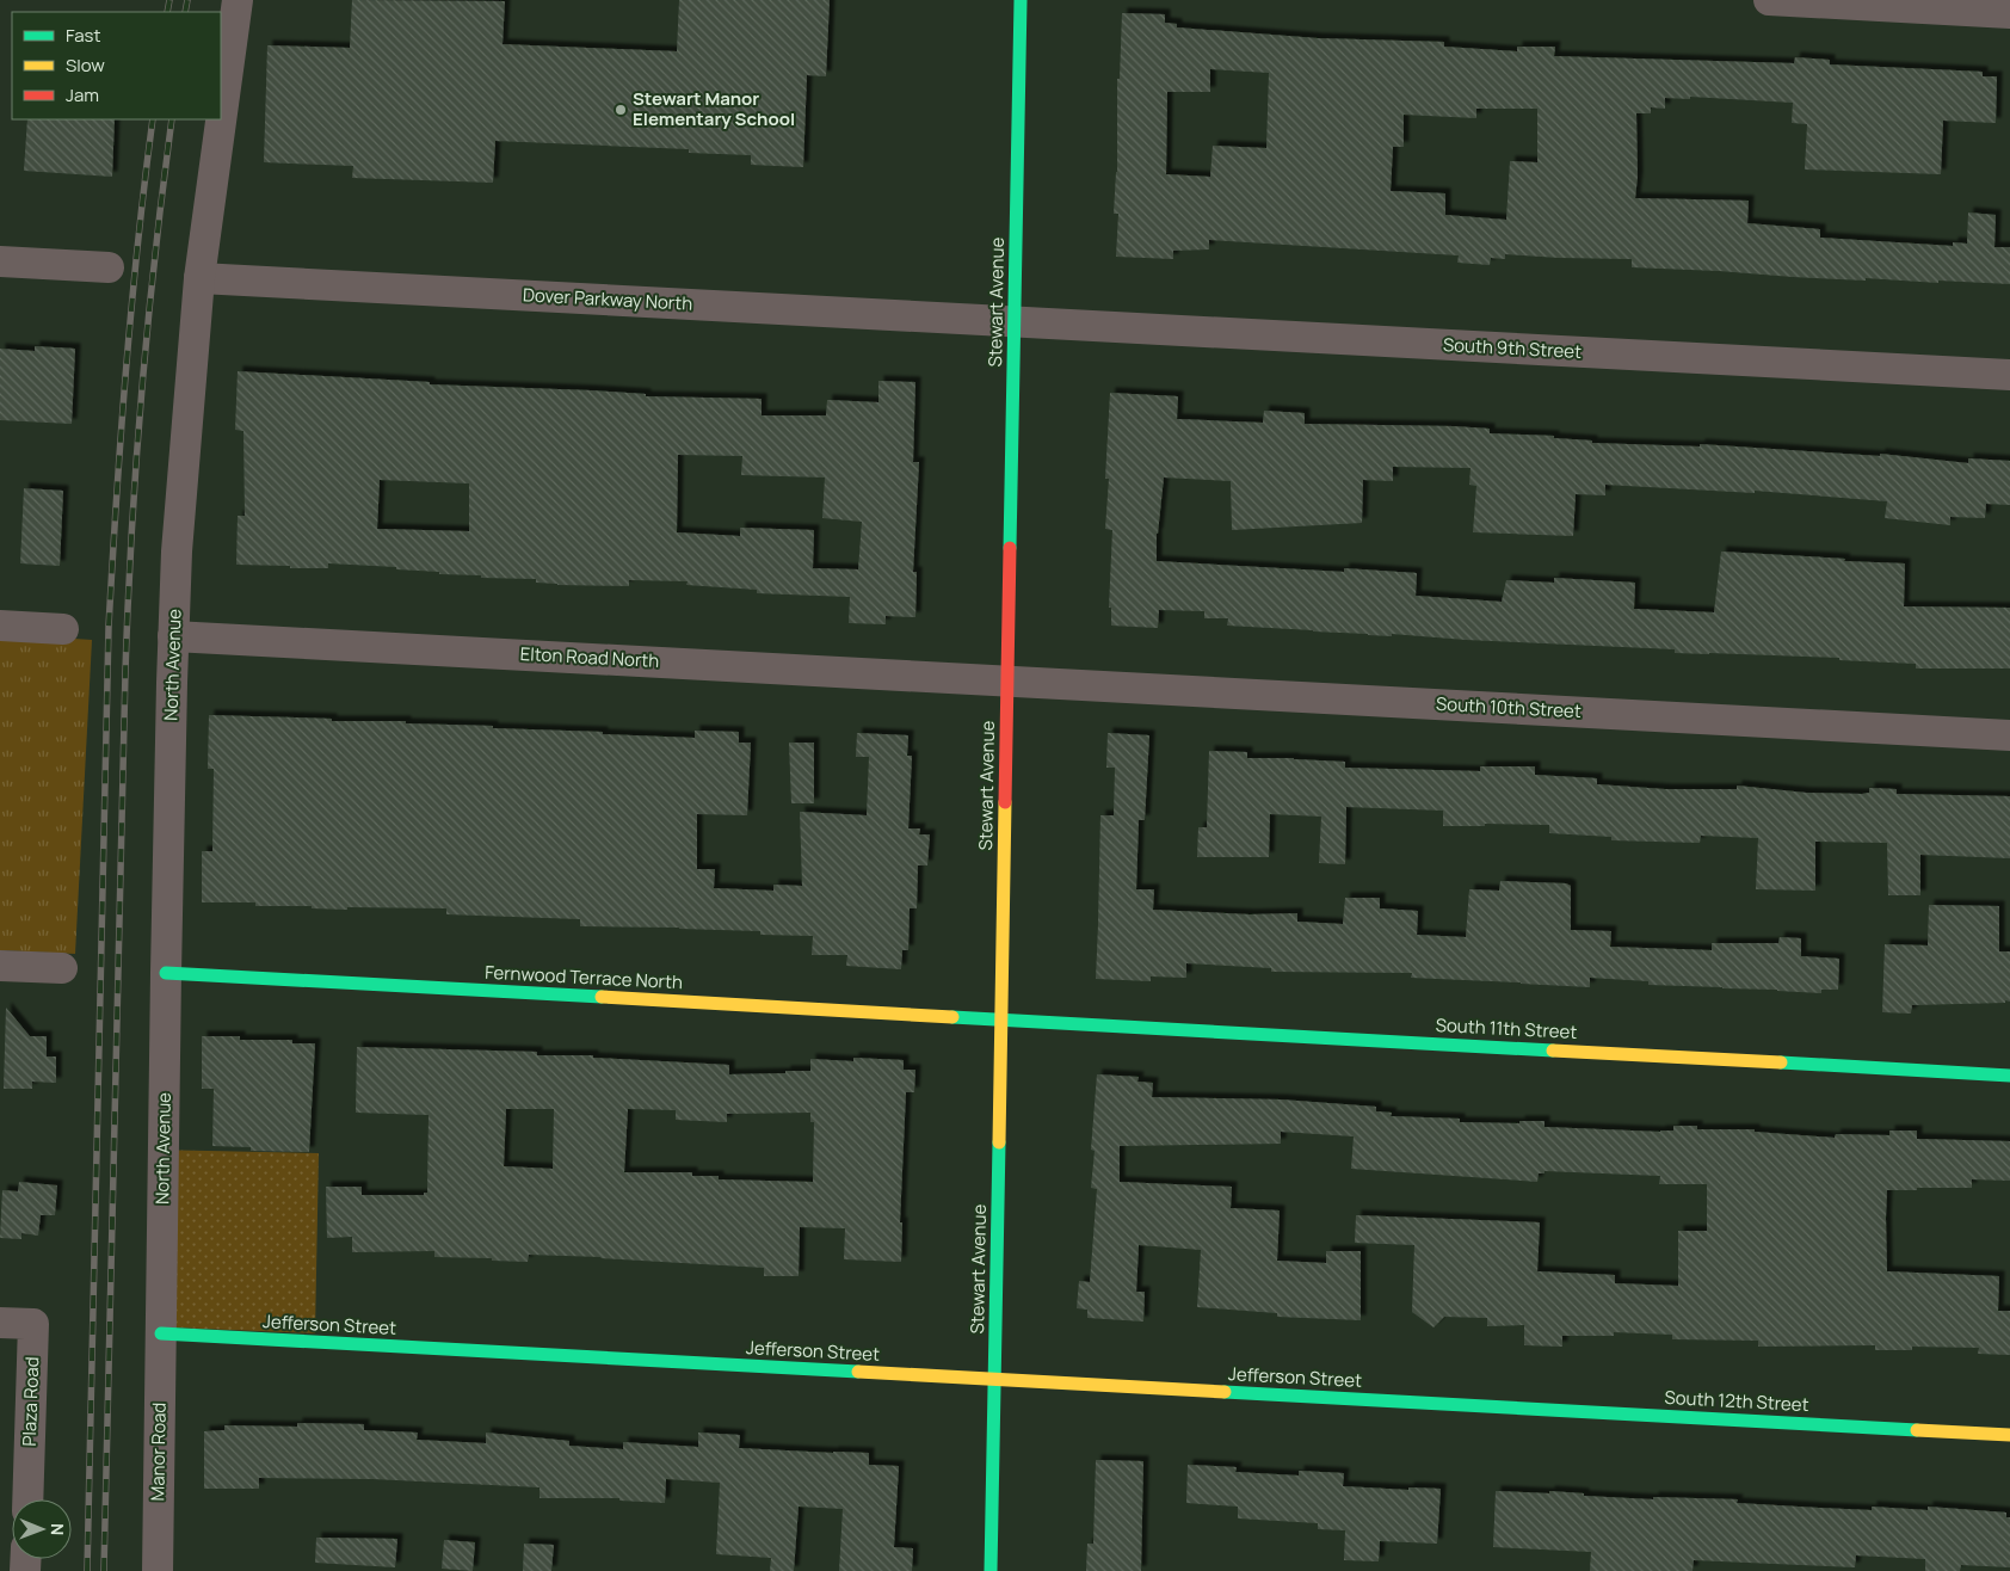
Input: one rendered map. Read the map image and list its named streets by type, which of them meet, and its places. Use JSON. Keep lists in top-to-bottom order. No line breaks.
{"streets":{"street":["Dover Parkway North","Stewart Avenue","South 9th Street","Elton Road North","North Avenue","South 10th Street","Fernwood Terrace North","South 11th Street","Jefferson Street","Plaza Road","South 12th Street","Manor Road"]},"crossings":[["Dover Parkway North","Stewart Avenue"],["Dover Parkway North","South 9th Street"],["Dover Parkway North","North Avenue"],["Stewart Avenue","South 9th Street"],["Stewart Avenue","Elton Road North"],["Stewart Avenue","South 10th Street"],["Stewart Avenue","Fernwood Terrace North"],["Stewart Avenue","South 11th Street"],["Stewart Avenue","Jefferson Street"],["Elton Road North","North Avenue"],["Elton Road North","South 10th Street"],["North Avenue","Fernwood Terrace North"],["North Avenue","Jefferson Street"],["North Avenue","Manor Road"],["Fernwood Terrace North","South 11th Street"],["Jefferson Street","South 12th Street"],["Jefferson Street","Manor Road"]],"places":["Stewart Manor Elementary School"],"legend":["Fast","Slow","Jam"],"north":"right"}
